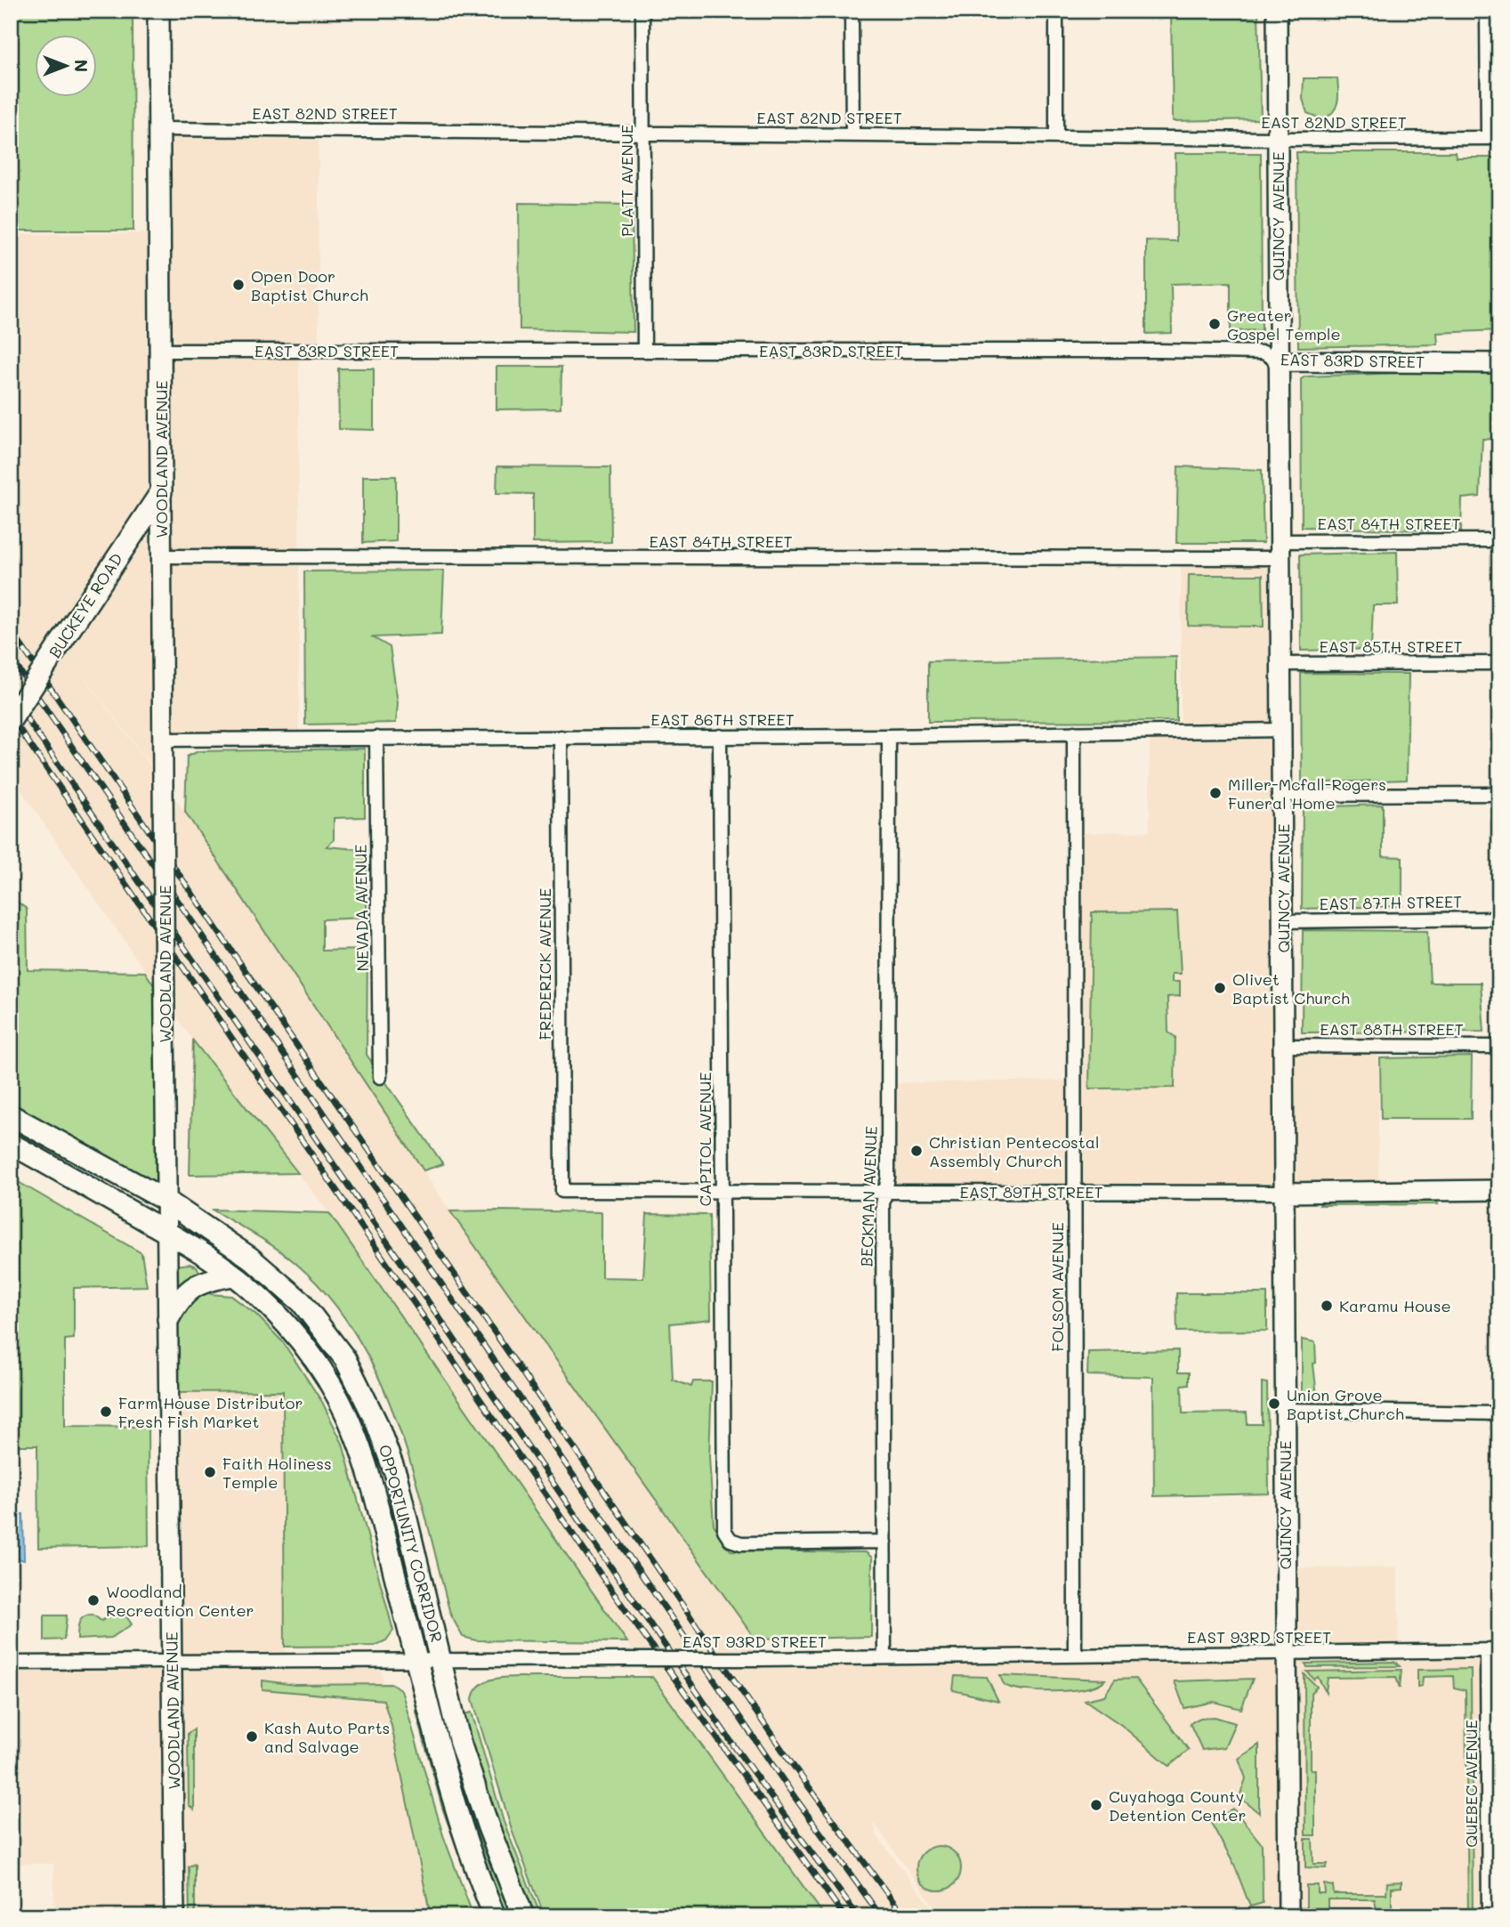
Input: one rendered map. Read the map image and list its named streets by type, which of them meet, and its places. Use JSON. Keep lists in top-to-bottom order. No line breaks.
{"streets":{"main road":["WOODLAND AVENUE","BUCKEYE ROAD","OPPORTUNITY CORRIDOR"],"street":["EAST 82ND STREET","PLATT AVENUE","QUINCY AVENUE","EAST 83RD STREET","EAST 84TH STREET","EAST 85TH STREET","EAST 86TH STREET","EAST 87TH STREET","NEVADA AVENUE","FREDERICK AVENUE","EAST 88TH STREET","CAPITOL AVENUE","EAST 89TH STREET","BECKMAN AVENUE","FOLSOM AVENUE","EAST 93RD STREET","QUEBEC AVENUE"]},"crossings":[["EAST 82ND STREET","PLATT AVENUE"],["EAST 82ND STREET","QUINCY AVENUE"],["EAST 82ND STREET","WOODLAND AVENUE"],["PLATT AVENUE","EAST 83RD STREET"],["QUINCY AVENUE","EAST 83RD STREET"],["QUINCY AVENUE","EAST 84TH STREET"],["QUINCY AVENUE","EAST 85TH STREET"],["QUINCY AVENUE","EAST 86TH STREET"],["QUINCY AVENUE","EAST 87TH STREET"],["QUINCY AVENUE","EAST 88TH STREET"],["QUINCY AVENUE","EAST 89TH STREET"],["QUINCY AVENUE","EAST 93RD STREET"],["EAST 83RD STREET","WOODLAND AVENUE"],["WOODLAND AVENUE","EAST 84TH STREET"],["WOODLAND AVENUE","BUCKEYE ROAD"],["WOODLAND AVENUE","EAST 86TH STREET"],["WOODLAND AVENUE","OPPORTUNITY CORRIDOR"],["WOODLAND AVENUE","EAST 93RD STREET"],["EAST 86TH STREET","NEVADA AVENUE"],["EAST 86TH STREET","FREDERICK AVENUE"],["EAST 86TH STREET","CAPITOL AVENUE"],["EAST 86TH STREET","BECKMAN AVENUE"],["EAST 86TH STREET","FOLSOM AVENUE"],["FREDERICK AVENUE","EAST 89TH STREET"],["CAPITOL AVENUE","EAST 89TH STREET"],["CAPITOL AVENUE","BECKMAN AVENUE"],["EAST 89TH STREET","BECKMAN AVENUE"],["EAST 89TH STREET","FOLSOM AVENUE"],["BECKMAN AVENUE","EAST 93RD STREET"],["FOLSOM AVENUE","EAST 93RD STREET"],["OPPORTUNITY CORRIDOR","EAST 93RD STREET"],["EAST 93RD STREET","QUEBEC AVENUE"]],"places":["Open Door Baptist Church","Greater Gospel Temple","Miller-Mcfall-Rogers Funeral Home","Olivet Baptist Church","Christian Pentecostal Assembly Church","Karamu House","Union Grove Baptist Church","Farm House Distributor Fresh Fish Market","Faith Holiness Temple","Woodland Recreation Center","Kash Auto Parts and Salvage","Cuyahoga County Detention Center"],"north":"right"}
